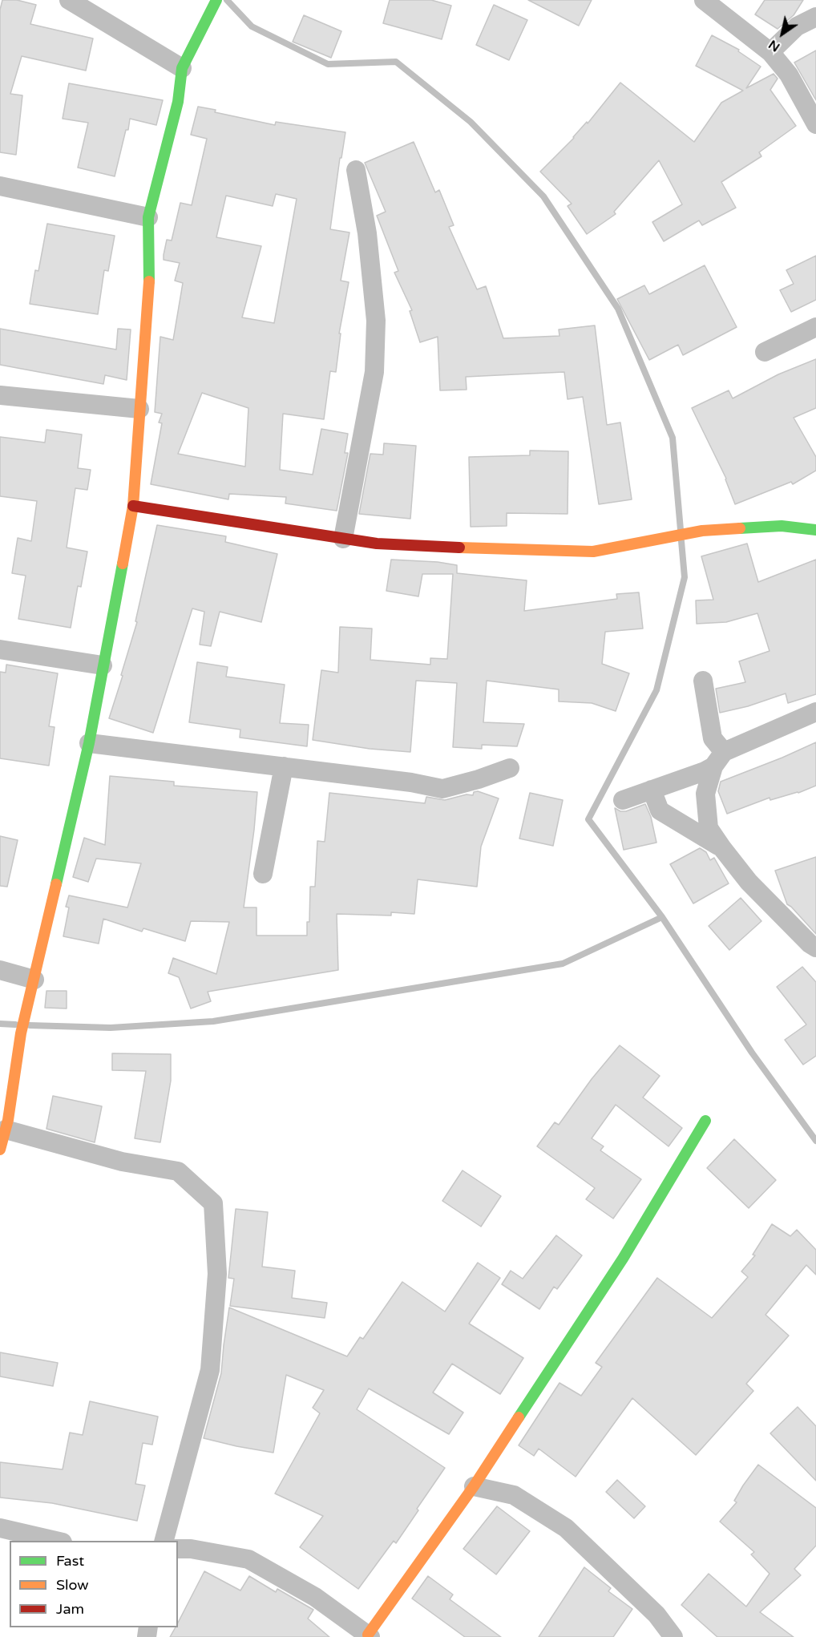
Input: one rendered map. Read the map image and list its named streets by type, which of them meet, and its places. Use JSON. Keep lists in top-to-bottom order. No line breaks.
{"legend":["Fast","Slow","Jam"],"north":"bottom left"}
